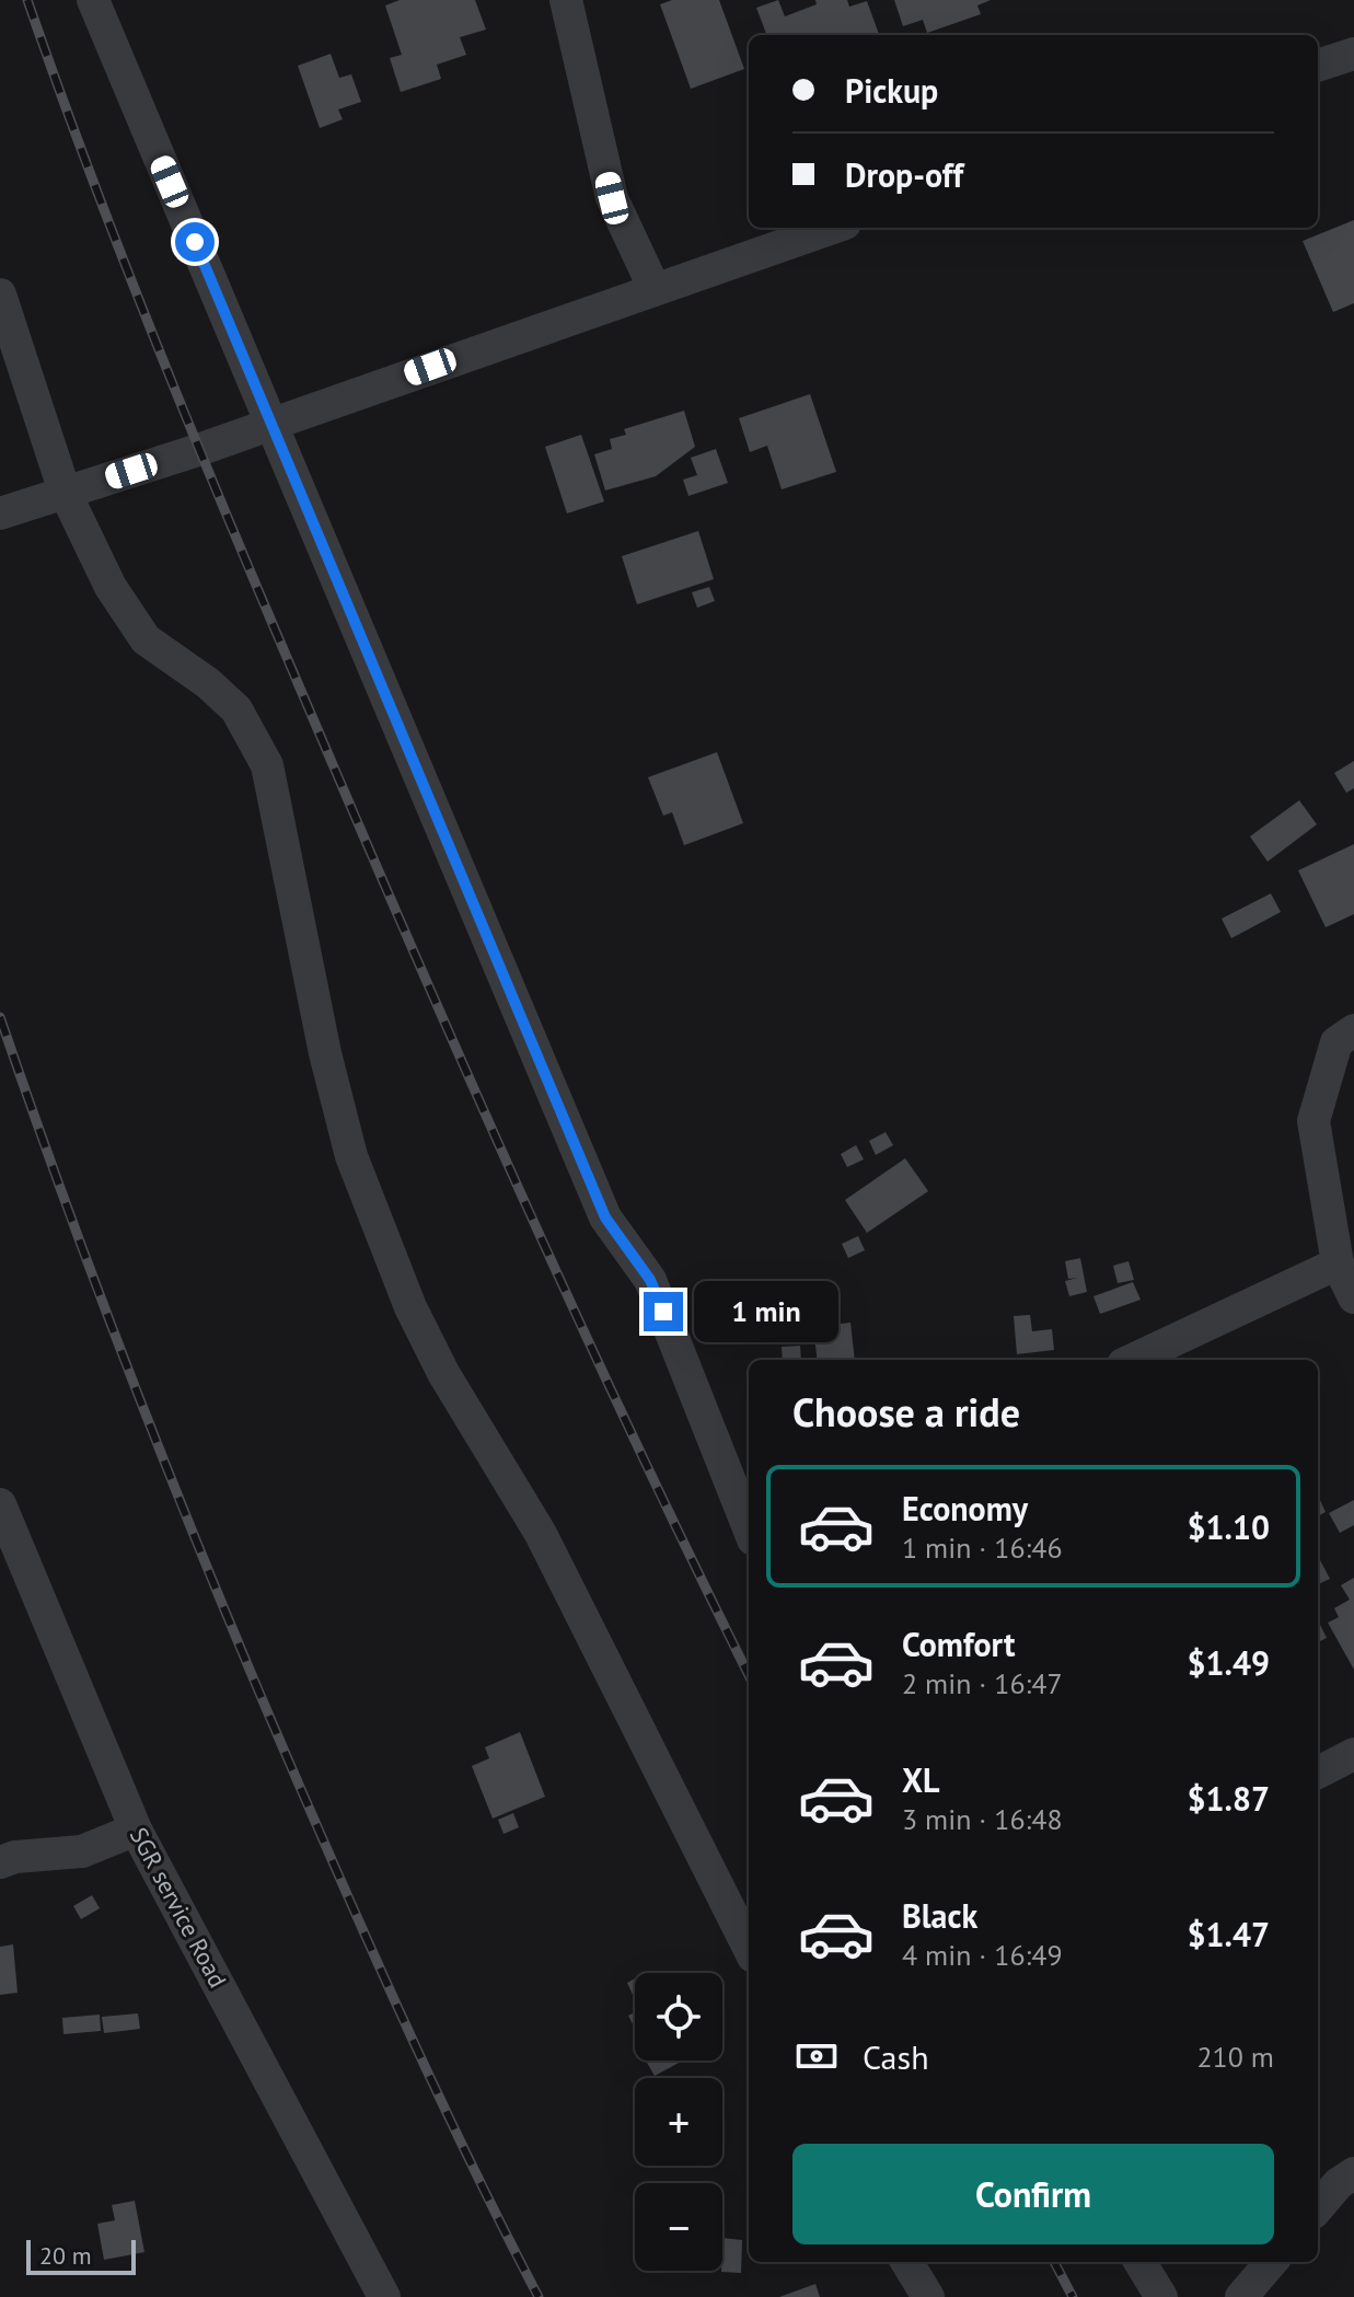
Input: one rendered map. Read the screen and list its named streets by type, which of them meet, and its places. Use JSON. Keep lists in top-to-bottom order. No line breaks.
{"streets":{"street":["SGR service Road"]},"scale_bar":"20 m","page":{"banner":["Pickup","Drop-off"],"bubble":"1 min","heading":"Choose a ride","list":[{"name":"Economy","note":"1 min · 16:46","value":"$1.10"},{"name":"Comfort","note":"2 min · 16:47","value":"$1.49"},{"name":"XL","note":"3 min · 16:48","value":"$1.87"},{"name":"Black","note":"4 min · 16:49","value":"$1.47"}],"map_buttons":["+","−"],"pay":["Cash","210 m"],"buttons":"Confirm","scale":"20 m"}}
